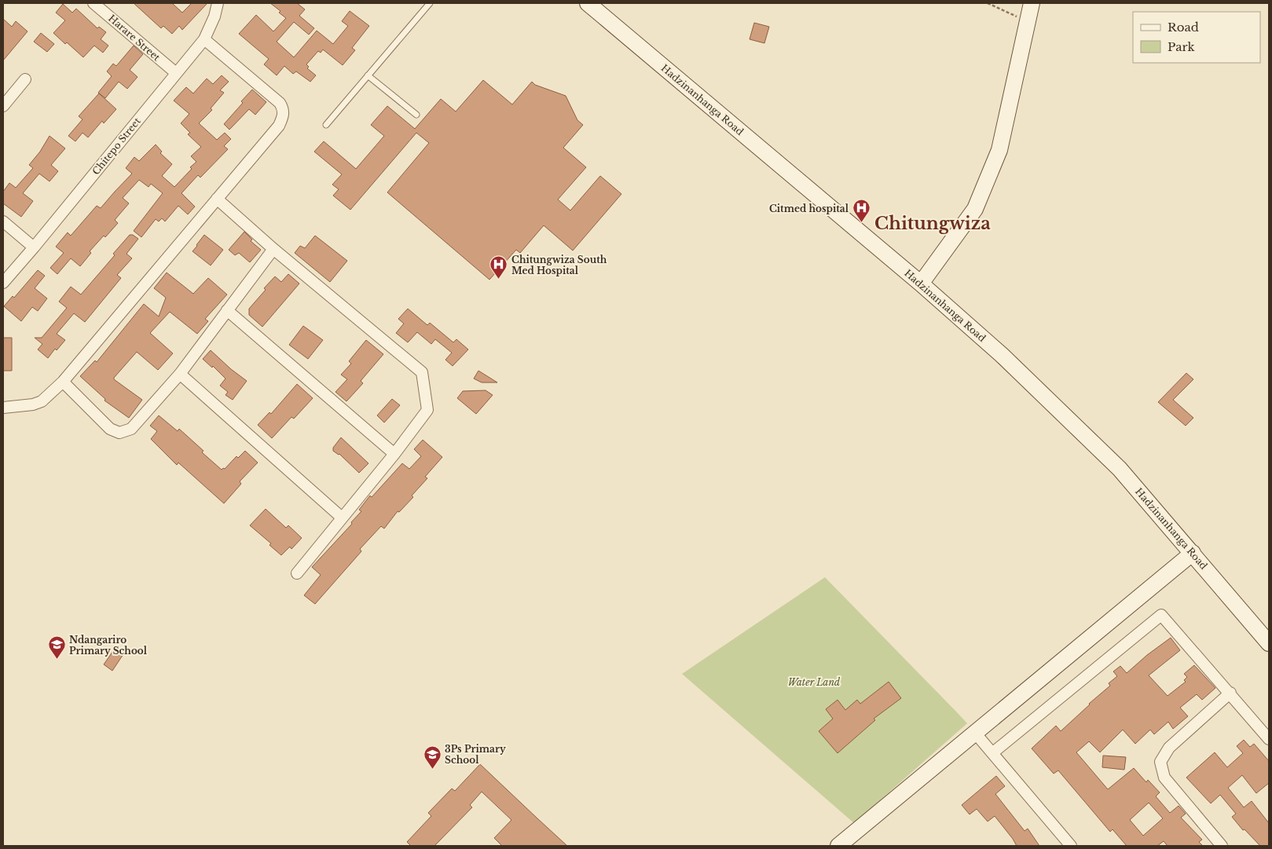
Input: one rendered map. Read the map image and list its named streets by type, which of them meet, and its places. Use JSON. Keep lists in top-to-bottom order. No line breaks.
{"streets":{"street":["Harare Street","Hadzinanhanga Road","Chitepo Street"]},"crossings":[["Harare Street","Chitepo Street"]],"districts":["Chitungwiza"],"parks":["Water Land"],"places":{"hospital":["Citmed hospital","Chitungwiza South Med Hospital"],"school or university":["Ndangariro Primary School","3Ps Primary School"]},"legend":["Road","Park"]}
